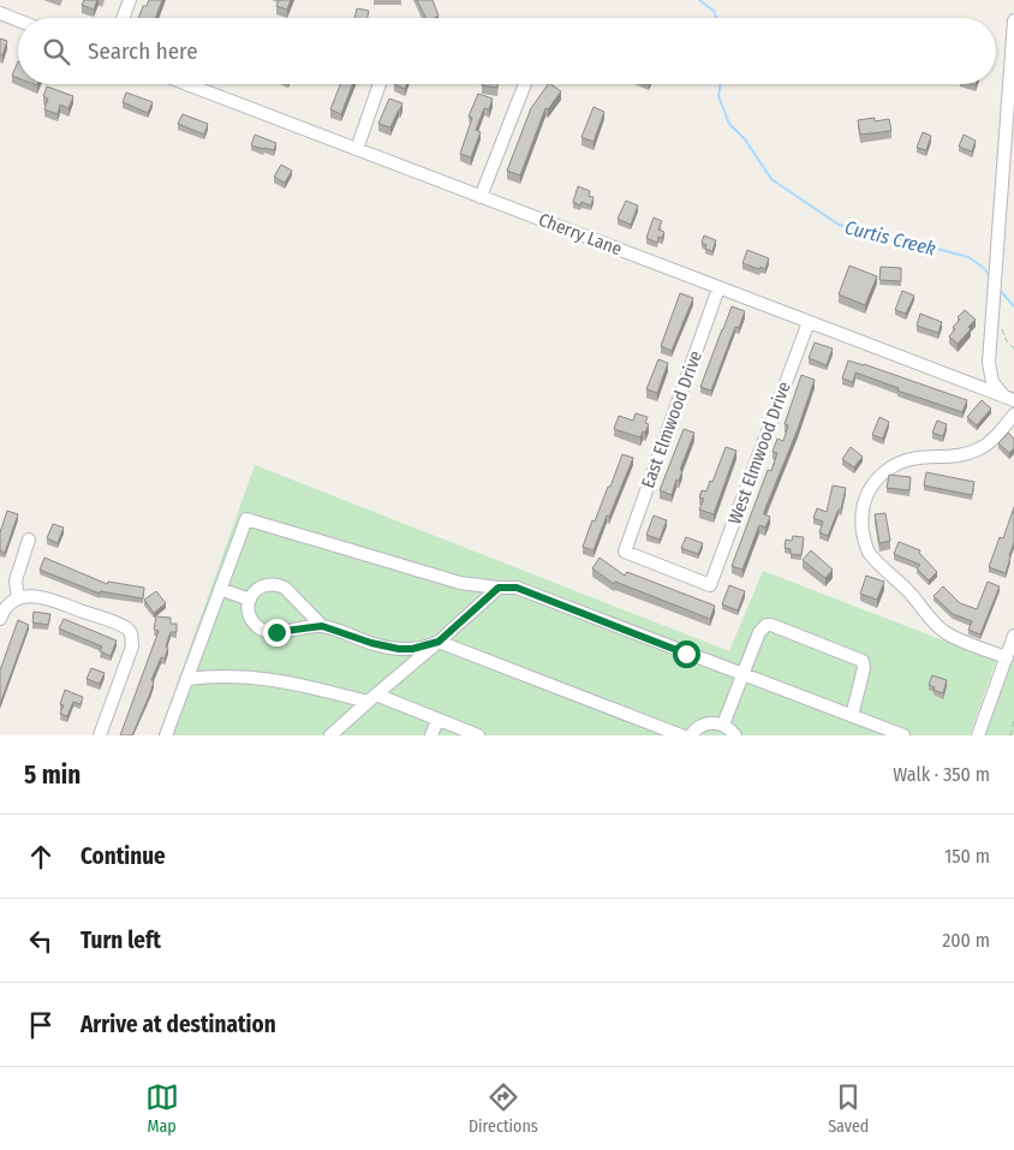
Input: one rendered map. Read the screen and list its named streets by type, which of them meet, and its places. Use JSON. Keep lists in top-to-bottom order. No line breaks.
{"streets":{"street":["Cherry Lane","East Elmwood Drive","West Elmwood Drive"]},"crossings":[["Cherry Lane","East Elmwood Drive"],["Cherry Lane","West Elmwood Drive"],["East Elmwood Drive","West Elmwood Drive"]],"water":["Curtis Creek"],"page":{"search":"Search here","heading":["5 min","Walk · 350 m"],"list":[["Continue","150 m"],["Turn left","200 m"],"Arrive at destination"],"nav":["Map","Directions","Saved"]}}
